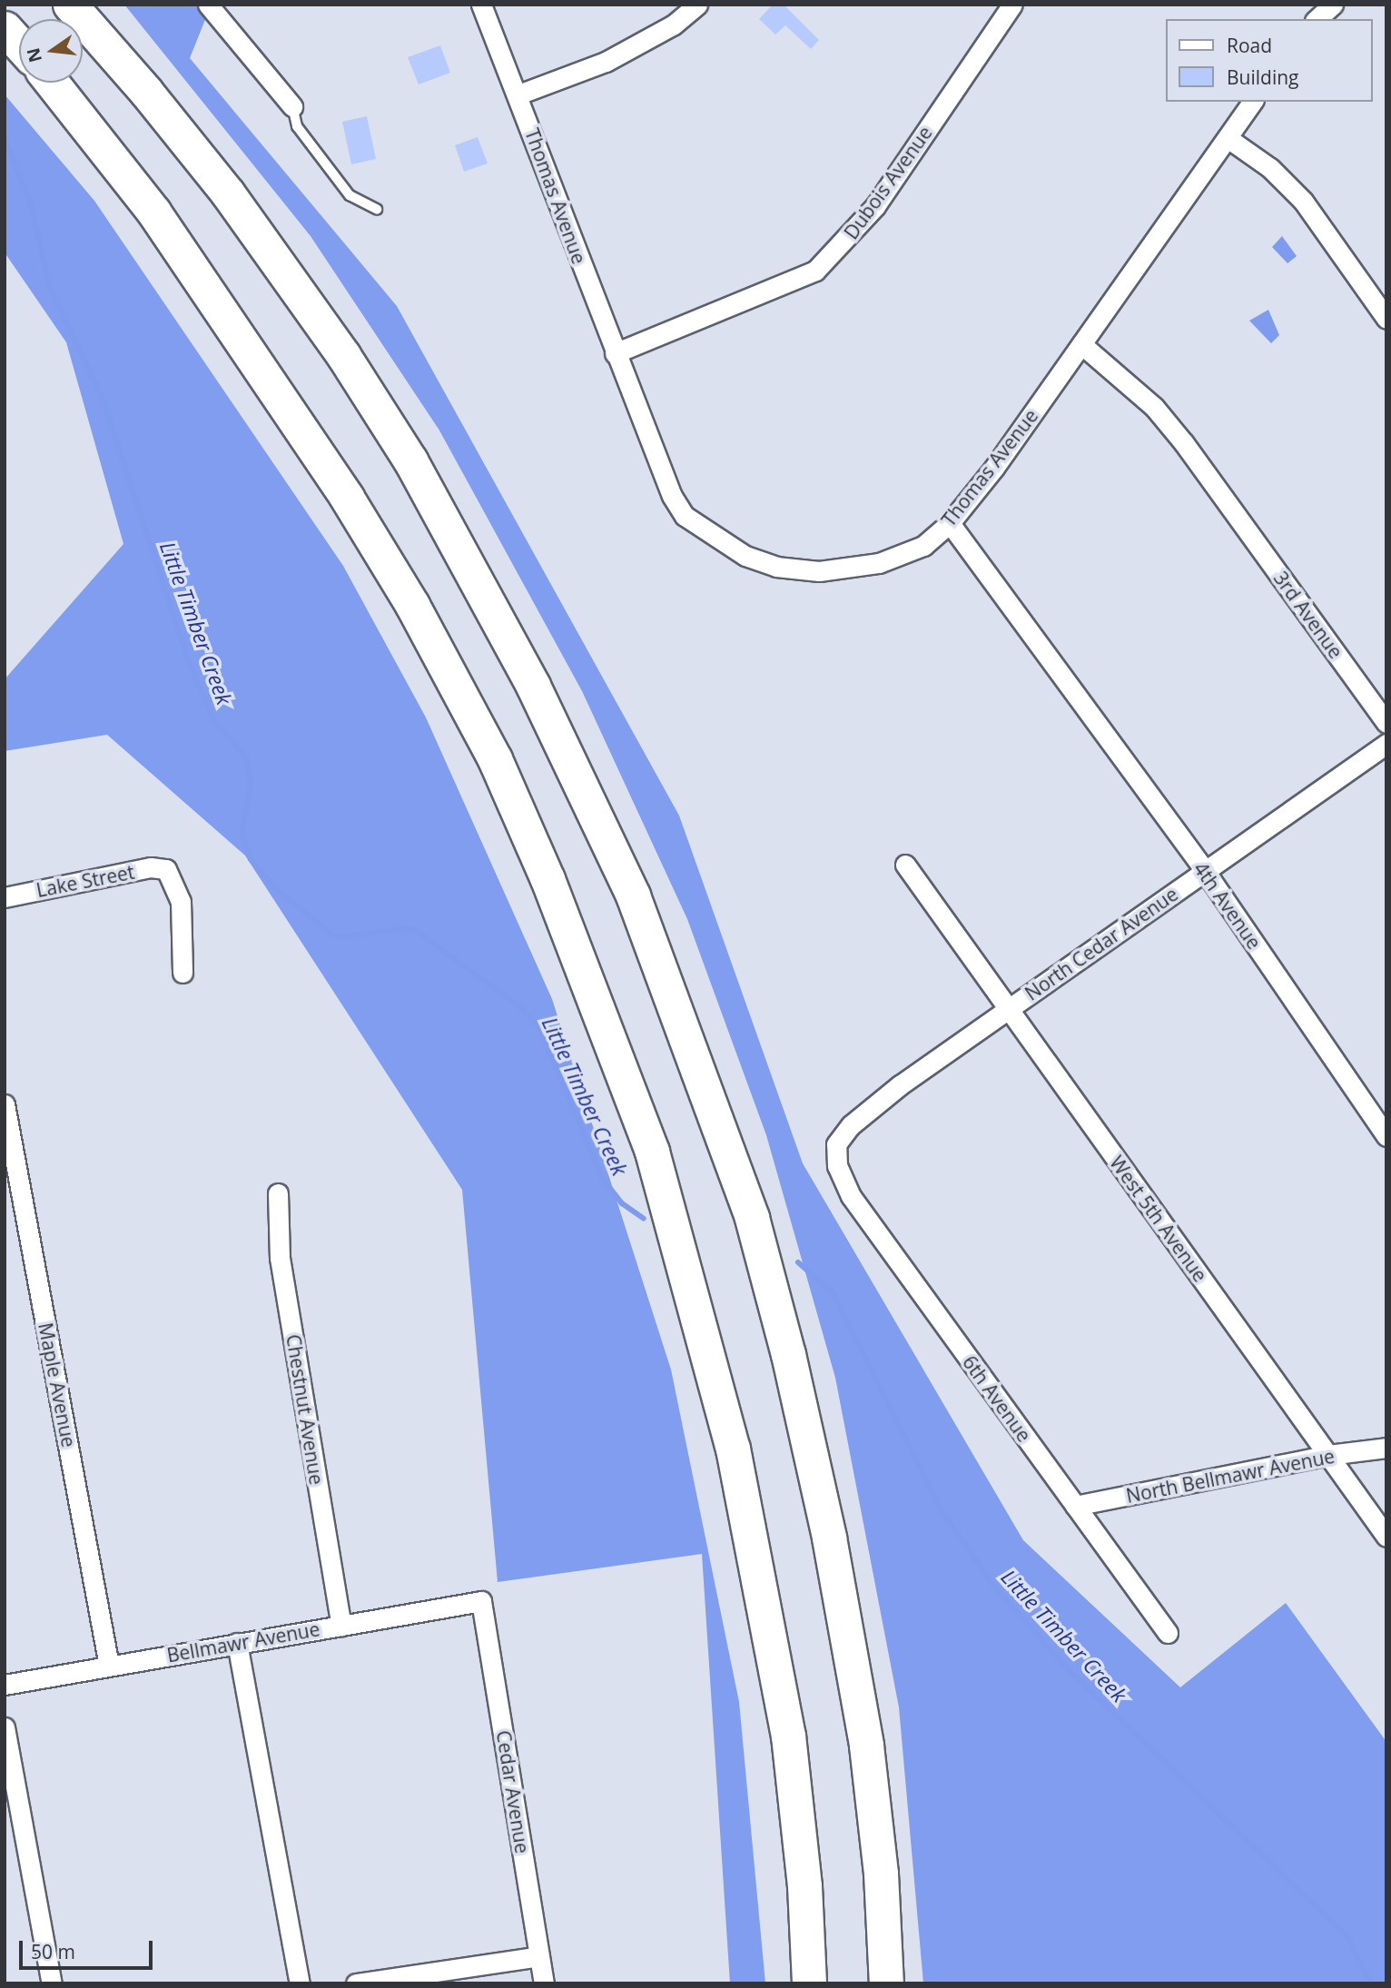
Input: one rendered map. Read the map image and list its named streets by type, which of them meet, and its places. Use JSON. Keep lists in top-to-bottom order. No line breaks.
{"streets":{"street":["Dubois Avenue","Thomas Avenue","3rd Avenue","Lake Street","4th Avenue","North Cedar Avenue","West 5th Avenue","Maple Avenue","6th Avenue","Chestnut Avenue","North Bellmawr Avenue","Bellmawr Avenue","Cedar Avenue"]},"crossings":[["Dubois Avenue","Thomas Avenue"],["Thomas Avenue","3rd Avenue"],["Thomas Avenue","4th Avenue"],["4th Avenue","North Cedar Avenue"],["North Cedar Avenue","West 5th Avenue"],["North Cedar Avenue","6th Avenue"],["West 5th Avenue","North Bellmawr Avenue"],["Maple Avenue","Bellmawr Avenue"],["6th Avenue","North Bellmawr Avenue"],["Chestnut Avenue","Bellmawr Avenue"],["Bellmawr Avenue","Cedar Avenue"]],"water":["Little Timber Creek"],"legend":["Road","Building"],"scale_bar":"50 m","north":"left"}
